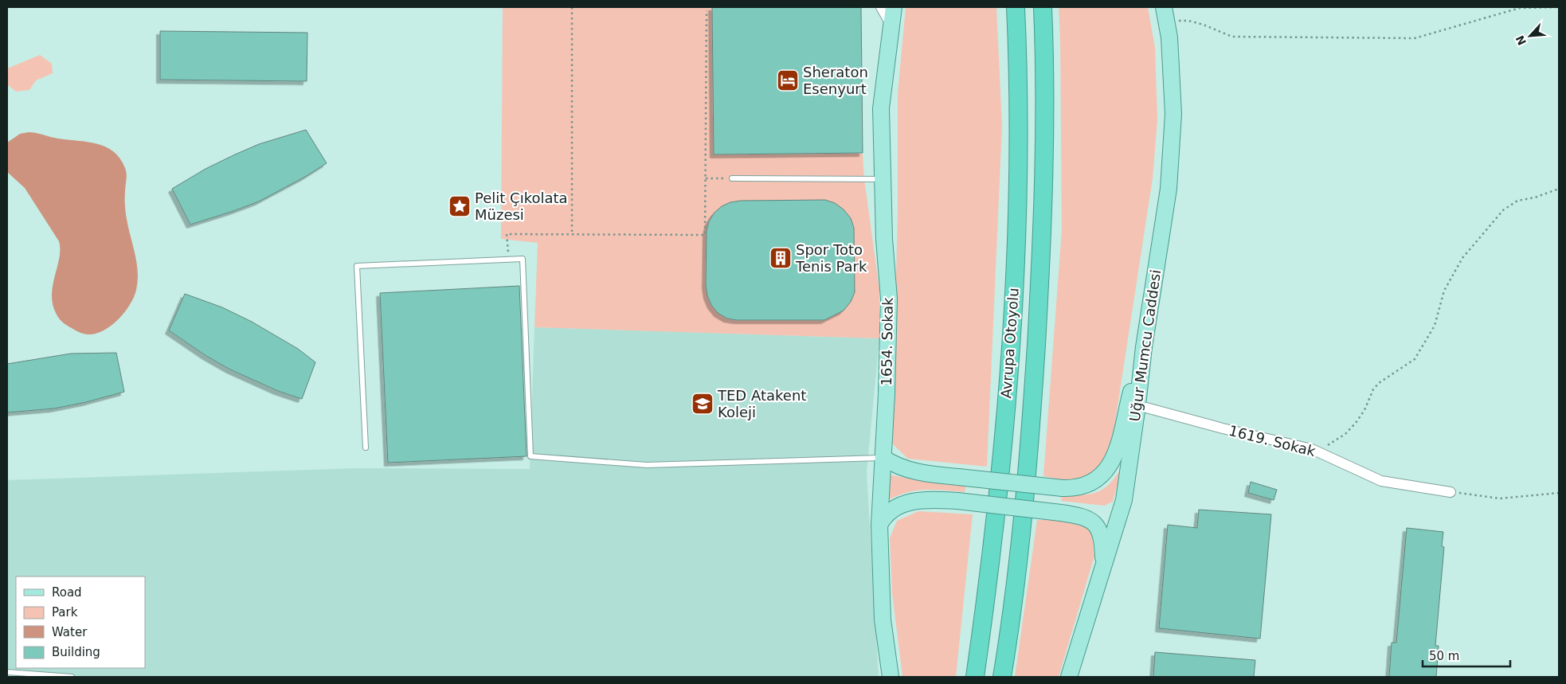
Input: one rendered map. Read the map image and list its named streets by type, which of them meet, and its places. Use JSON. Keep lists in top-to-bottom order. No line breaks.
{"streets":{"highway":["Avrupa Otoyolu"],"main road":["1654. Sokak","Uğur Mumcu Caddesi"],"street":["1619. Sokak"]},"crossings":[["Uğur Mumcu Caddesi","1619. Sokak"]],"places":{"hotel":["Sheraton Esenyurt"],"place":["Pelit Çıkolata Müzesi"],"building":["Spor Toto Tenis Park"],"school or university":["TED Atakent Koleji"]},"legend":["Road","Park","Water","Building"],"scale_bar":"50 m","north":"bottom left"}
